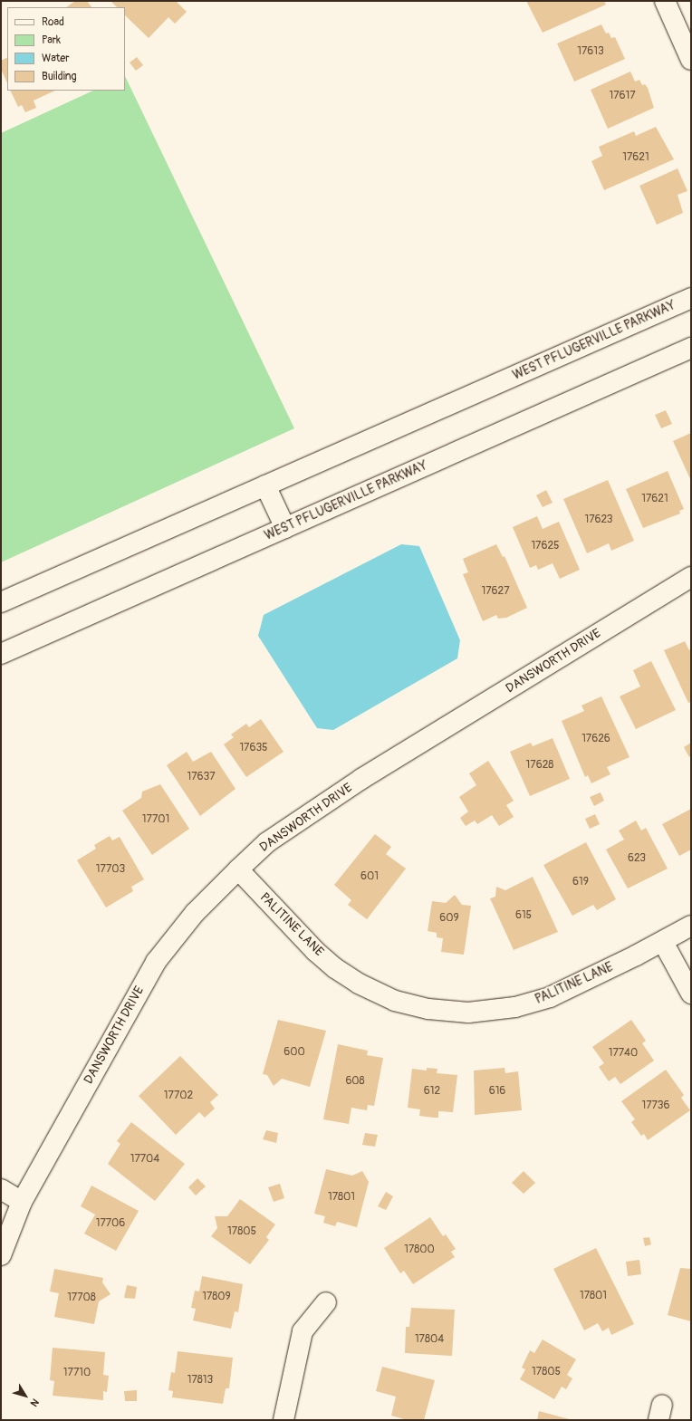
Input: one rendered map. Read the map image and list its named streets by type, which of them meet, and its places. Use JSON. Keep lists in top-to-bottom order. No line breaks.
{"streets":{"street":["WEST PFLUGERVILLE PARKWAY","DANSWORTH DRIVE","PALITINE LANE"]},"crossings":[["DANSWORTH DRIVE","PALITINE LANE"]],"house_numbers":["17613","17617","17621","17621","17623","17625","17627","17626","17635","17628","17637","17701","623","17703","601","619","615","609","600","17740","608","612","616","17702","17736","17704","17801","17706","17805","17800","17801","17809","17708","17804","17805","17710","17813"],"legend":["Road","Park","Water","Building"],"north":"bottom right"}
